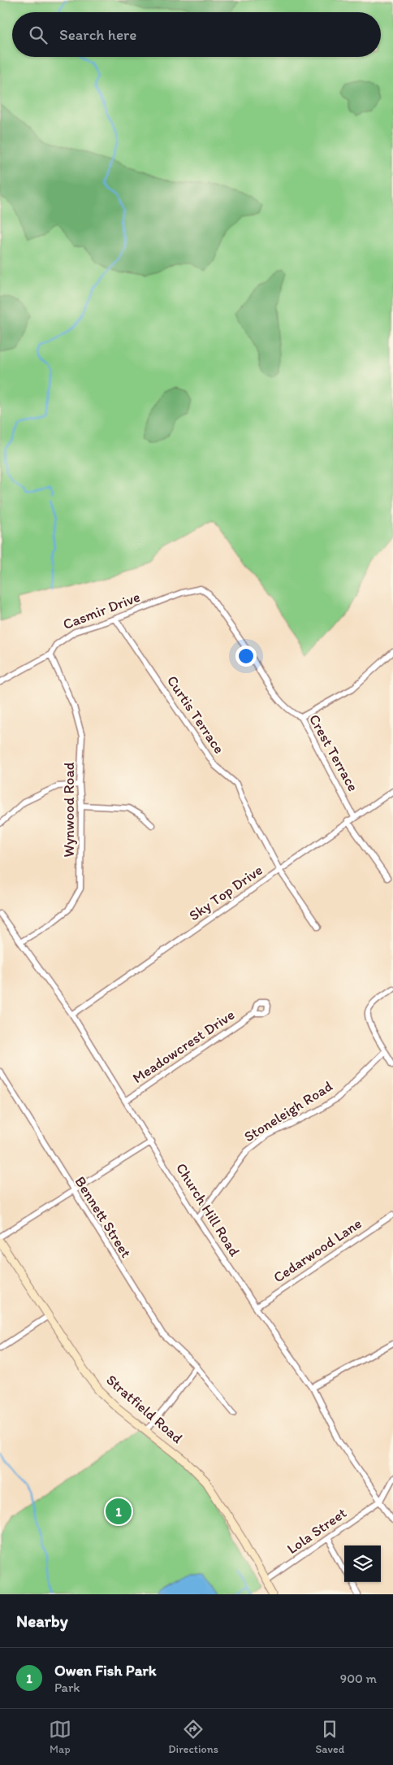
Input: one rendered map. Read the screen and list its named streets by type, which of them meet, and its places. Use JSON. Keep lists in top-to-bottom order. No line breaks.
{"streets":{"main road":["Stratfield Road"],"street":["Casmir Drive","Curtis Terrace","Crest Terrace","Wynwood Road","Sky Top Drive","Meadowcrest Drive","Stoneleigh Road","Church Hill Road","Bennett Street","Cedarwood Lane","Lola Street"]},"crossings":[["Casmir Drive","Curtis Terrace"],["Casmir Drive","Crest Terrace"],["Casmir Drive","Wynwood Road"],["Curtis Terrace","Sky Top Drive"],["Crest Terrace","Sky Top Drive"],["Wynwood Road","Church Hill Road"],["Sky Top Drive","Church Hill Road"],["Meadowcrest Drive","Church Hill Road"],["Stoneleigh Road","Church Hill Road"],["Church Hill Road","Cedarwood Lane"],["Church Hill Road","Lola Street"],["Stratfield Road","Lola Street"]],"page":{"search":"Search here","pins":"1","heading":"Nearby","list":[{"mark":"1","name":"Owen Fish Park","note":"Park","value":"900 m"}],"nav":["Map","Directions","Saved"]}}
